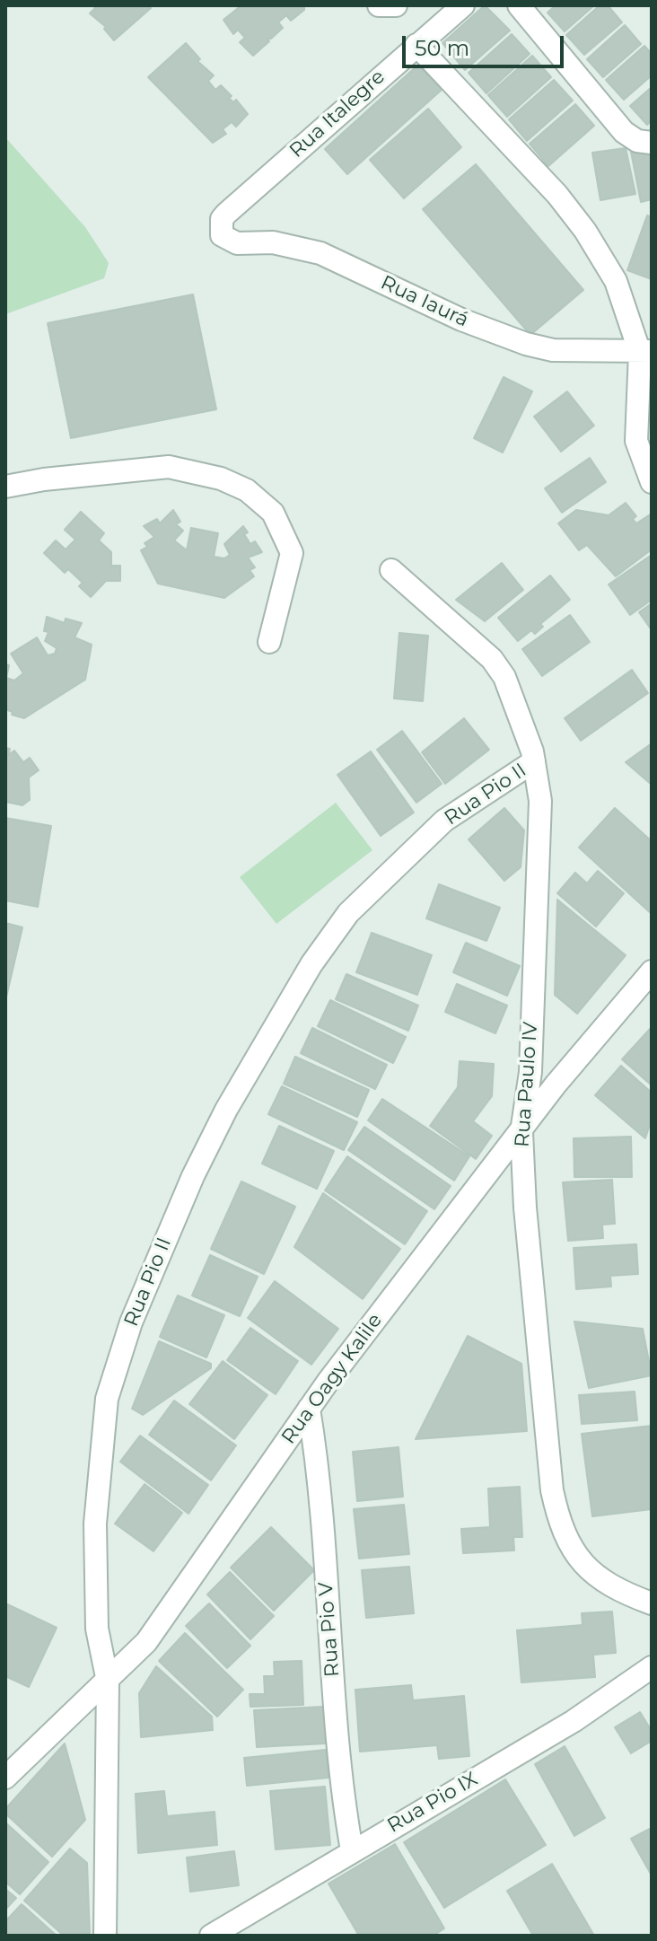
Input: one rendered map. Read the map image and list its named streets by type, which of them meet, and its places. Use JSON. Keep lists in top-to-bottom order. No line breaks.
{"streets":{"street":["Rua Italegre","Rua Iaurá","Rua Pio II","Rua Paulo IV","Rua Oagy Kalile","Rua Pio V","Rua Pio IX"]},"crossings":[["Rua Italegre","Rua Iaurá"],["Rua Pio II","Rua Paulo IV"],["Rua Pio II","Rua Oagy Kalile"],["Rua Paulo IV","Rua Oagy Kalile"],["Rua Oagy Kalile","Rua Pio V"],["Rua Pio V","Rua Pio IX"]],"scale_bar":"50 m"}
